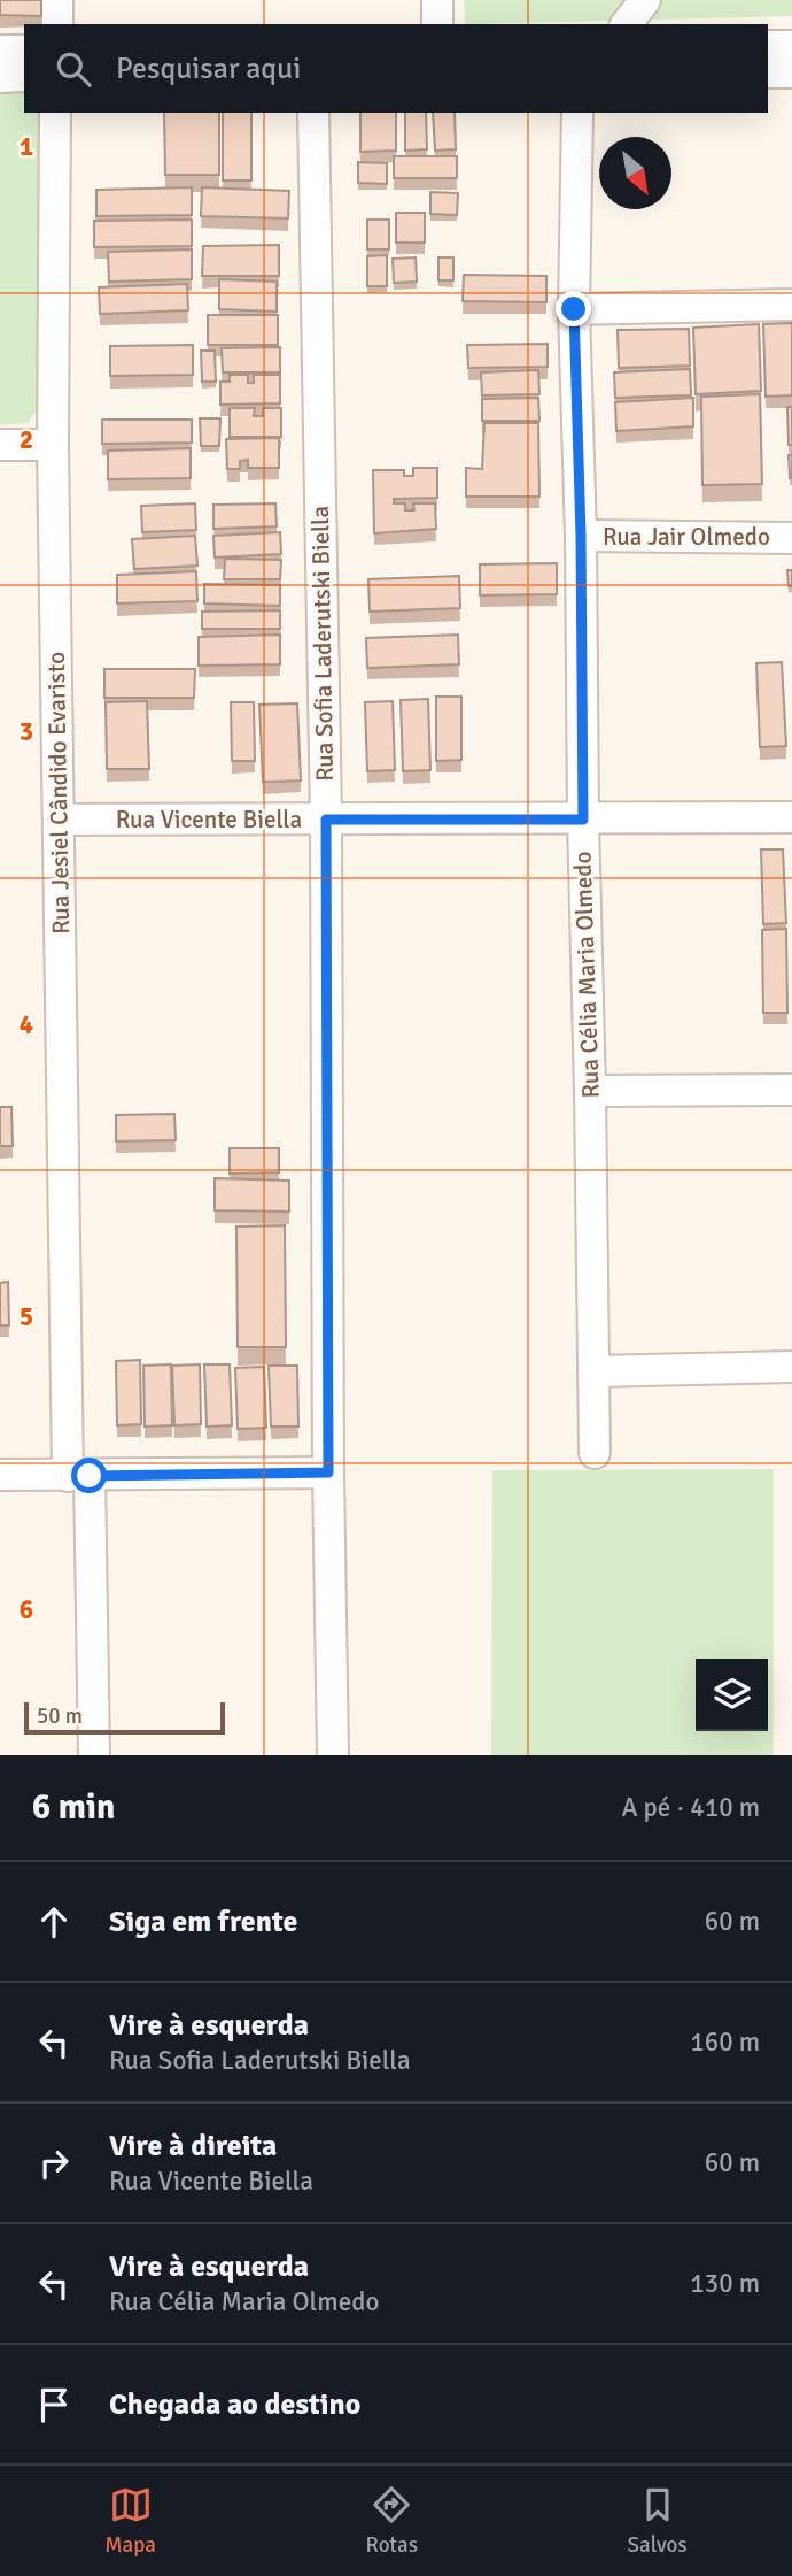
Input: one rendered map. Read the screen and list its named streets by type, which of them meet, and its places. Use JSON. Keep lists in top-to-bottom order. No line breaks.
{"streets":{"street":["Rua Jair Olmedo","Rua Sofia Laderutski Biella","Rua Jesiel Cândido Evaristo","Rua Vicente Biella","Rua Célia Maria Olmedo"]},"crossings":[["Rua Jair Olmedo","Rua Célia Maria Olmedo"],["Rua Sofia Laderutski Biella","Rua Vicente Biella"],["Rua Jesiel Cândido Evaristo","Rua Vicente Biella"],["Rua Vicente Biella","Rua Célia Maria Olmedo"]],"scale_bar":"50 m","north":"bottom right","page":{"search":"Pesquisar aqui","scale":"50 m","heading":["6 min","A pé · 410 m"],"list":[["Siga em frente","60 m"],["Vire à esquerda","Rua Sofia Laderutski Biella","160 m"],["Vire à direita","Rua Vicente Biella","60 m"],["Vire à esquerda","Rua Célia Maria Olmedo","130 m"],"Chegada ao destino"],"nav":["Mapa","Rotas","Salvos"]},"grid":{"rows":["1","2","3","4","5","6"]}}
